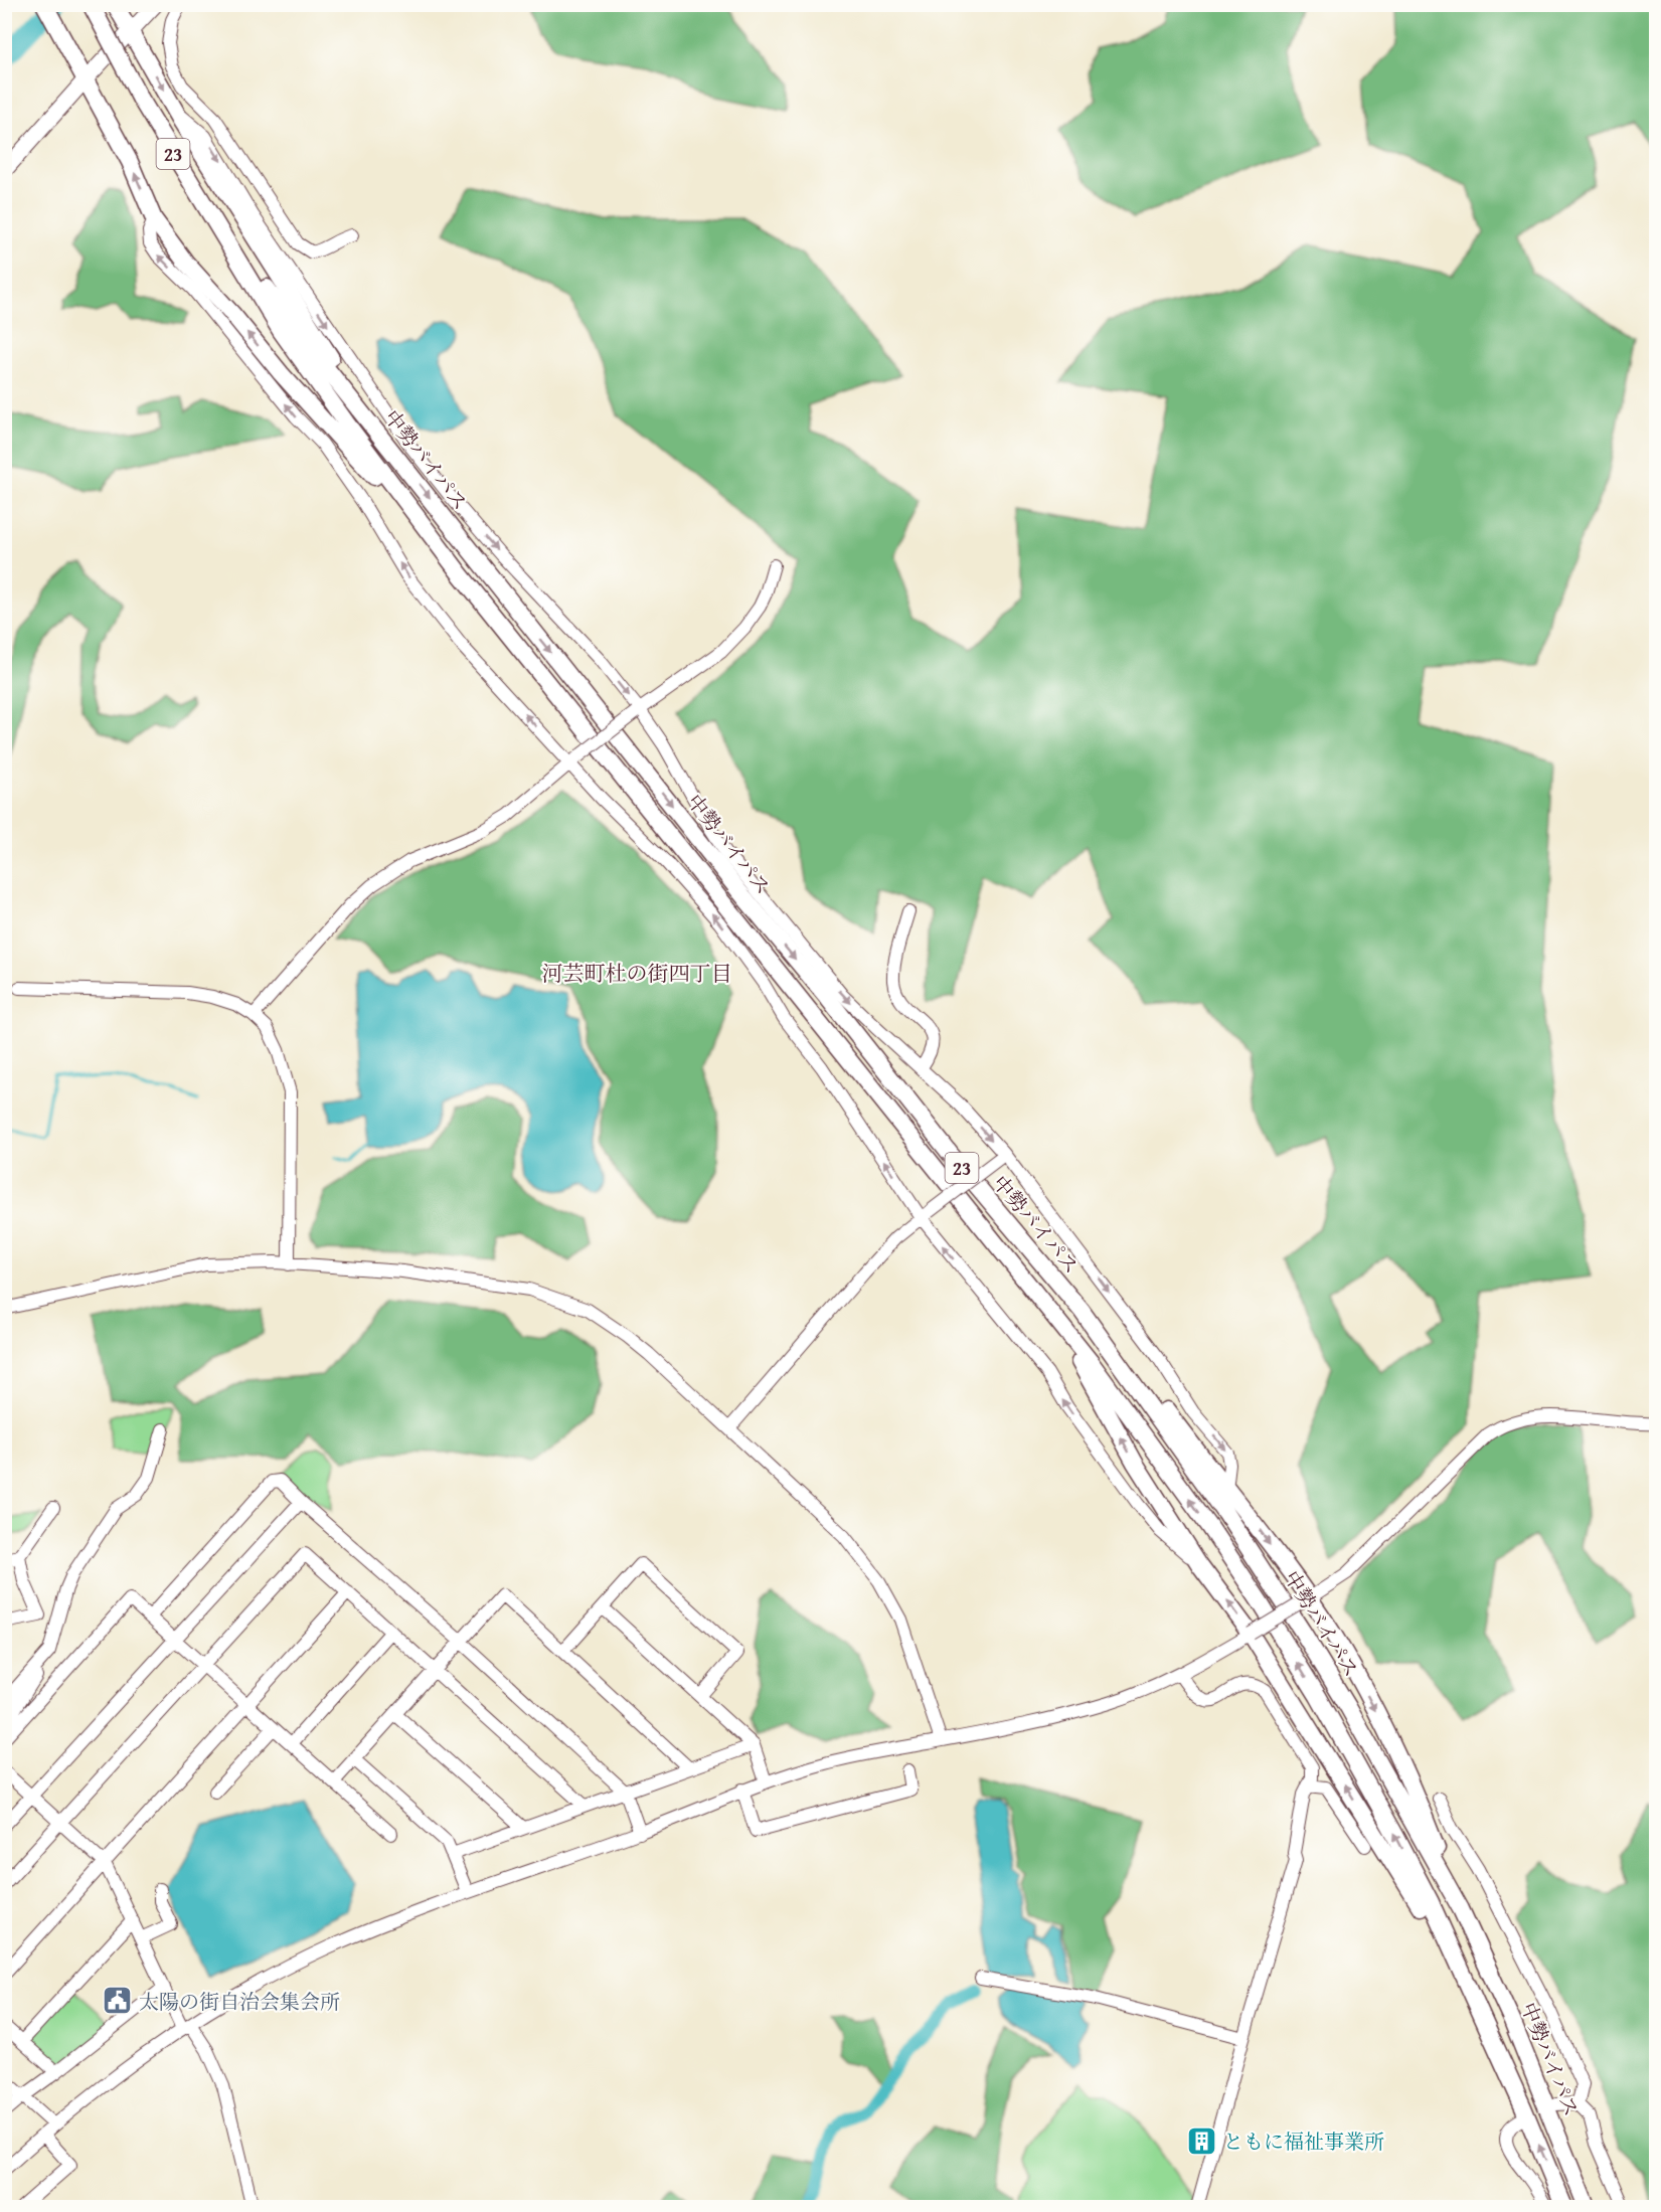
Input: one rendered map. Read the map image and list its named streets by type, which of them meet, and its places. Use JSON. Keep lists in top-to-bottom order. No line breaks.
{"streets":{"highway":["23","中勢バイパス"]},"districts":["河芸町杜の街四丁目"],"places":{"public building":["太陽の街自治会集会所"],"building":["ともに福祉事業所"]}}
